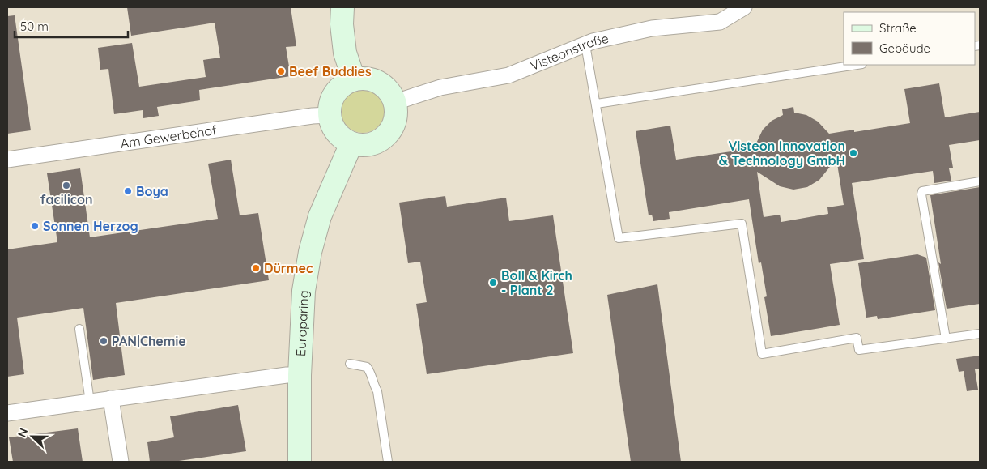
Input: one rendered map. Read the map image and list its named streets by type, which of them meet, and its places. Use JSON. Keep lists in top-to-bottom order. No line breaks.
{"streets":{"street":["Visteonstraße","Am Gewerbehof","Europaring"]},"crossings":[["Visteonstraße","Am Gewerbehof"],["Visteonstraße","Europaring"],["Am Gewerbehof","Europaring"]],"places":["Beef Buddies","Visteon Innovation & Technology GmbH","facilicon","Boya","Sonnen Herzog","Dürmec","Boll & Kirch - Plant 2","PAN|Chemie"],"legend":["Straße","Gebäude"],"scale_bar":"50 m","north":"left"}
